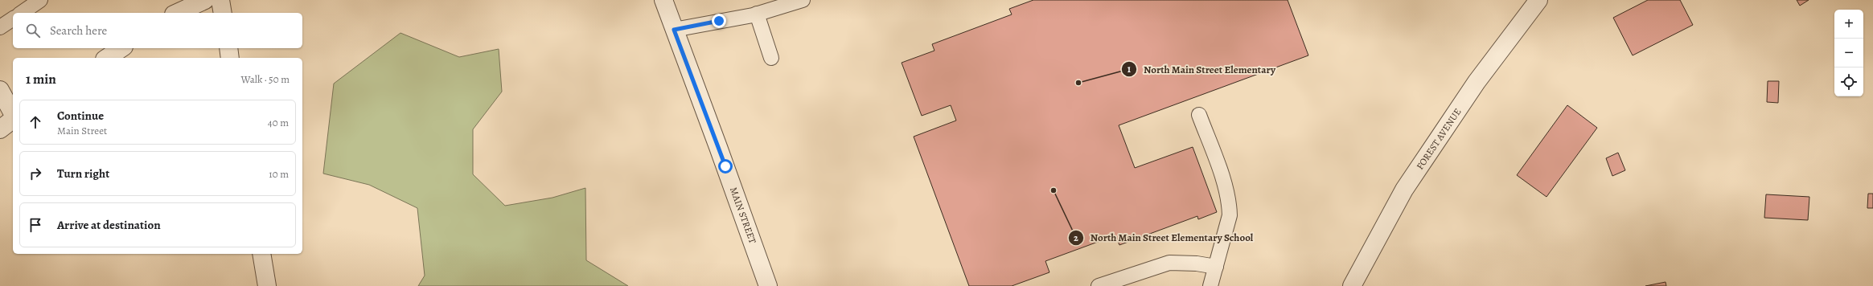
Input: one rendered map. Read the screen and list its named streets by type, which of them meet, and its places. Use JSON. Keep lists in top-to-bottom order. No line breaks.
{"streets":{"street":["FOREST AVENUE","MAIN STREET"]},"places":["North Main Street Elementary","North Main Street Elementary School"],"page":{"map_buttons":["+","−"],"search":"Search here","heading":["1 min","Walk · 50 m"],"list":[["Continue","Main Street","40 m"],["Turn right","10 m"],"Arrive at destination"]}}
